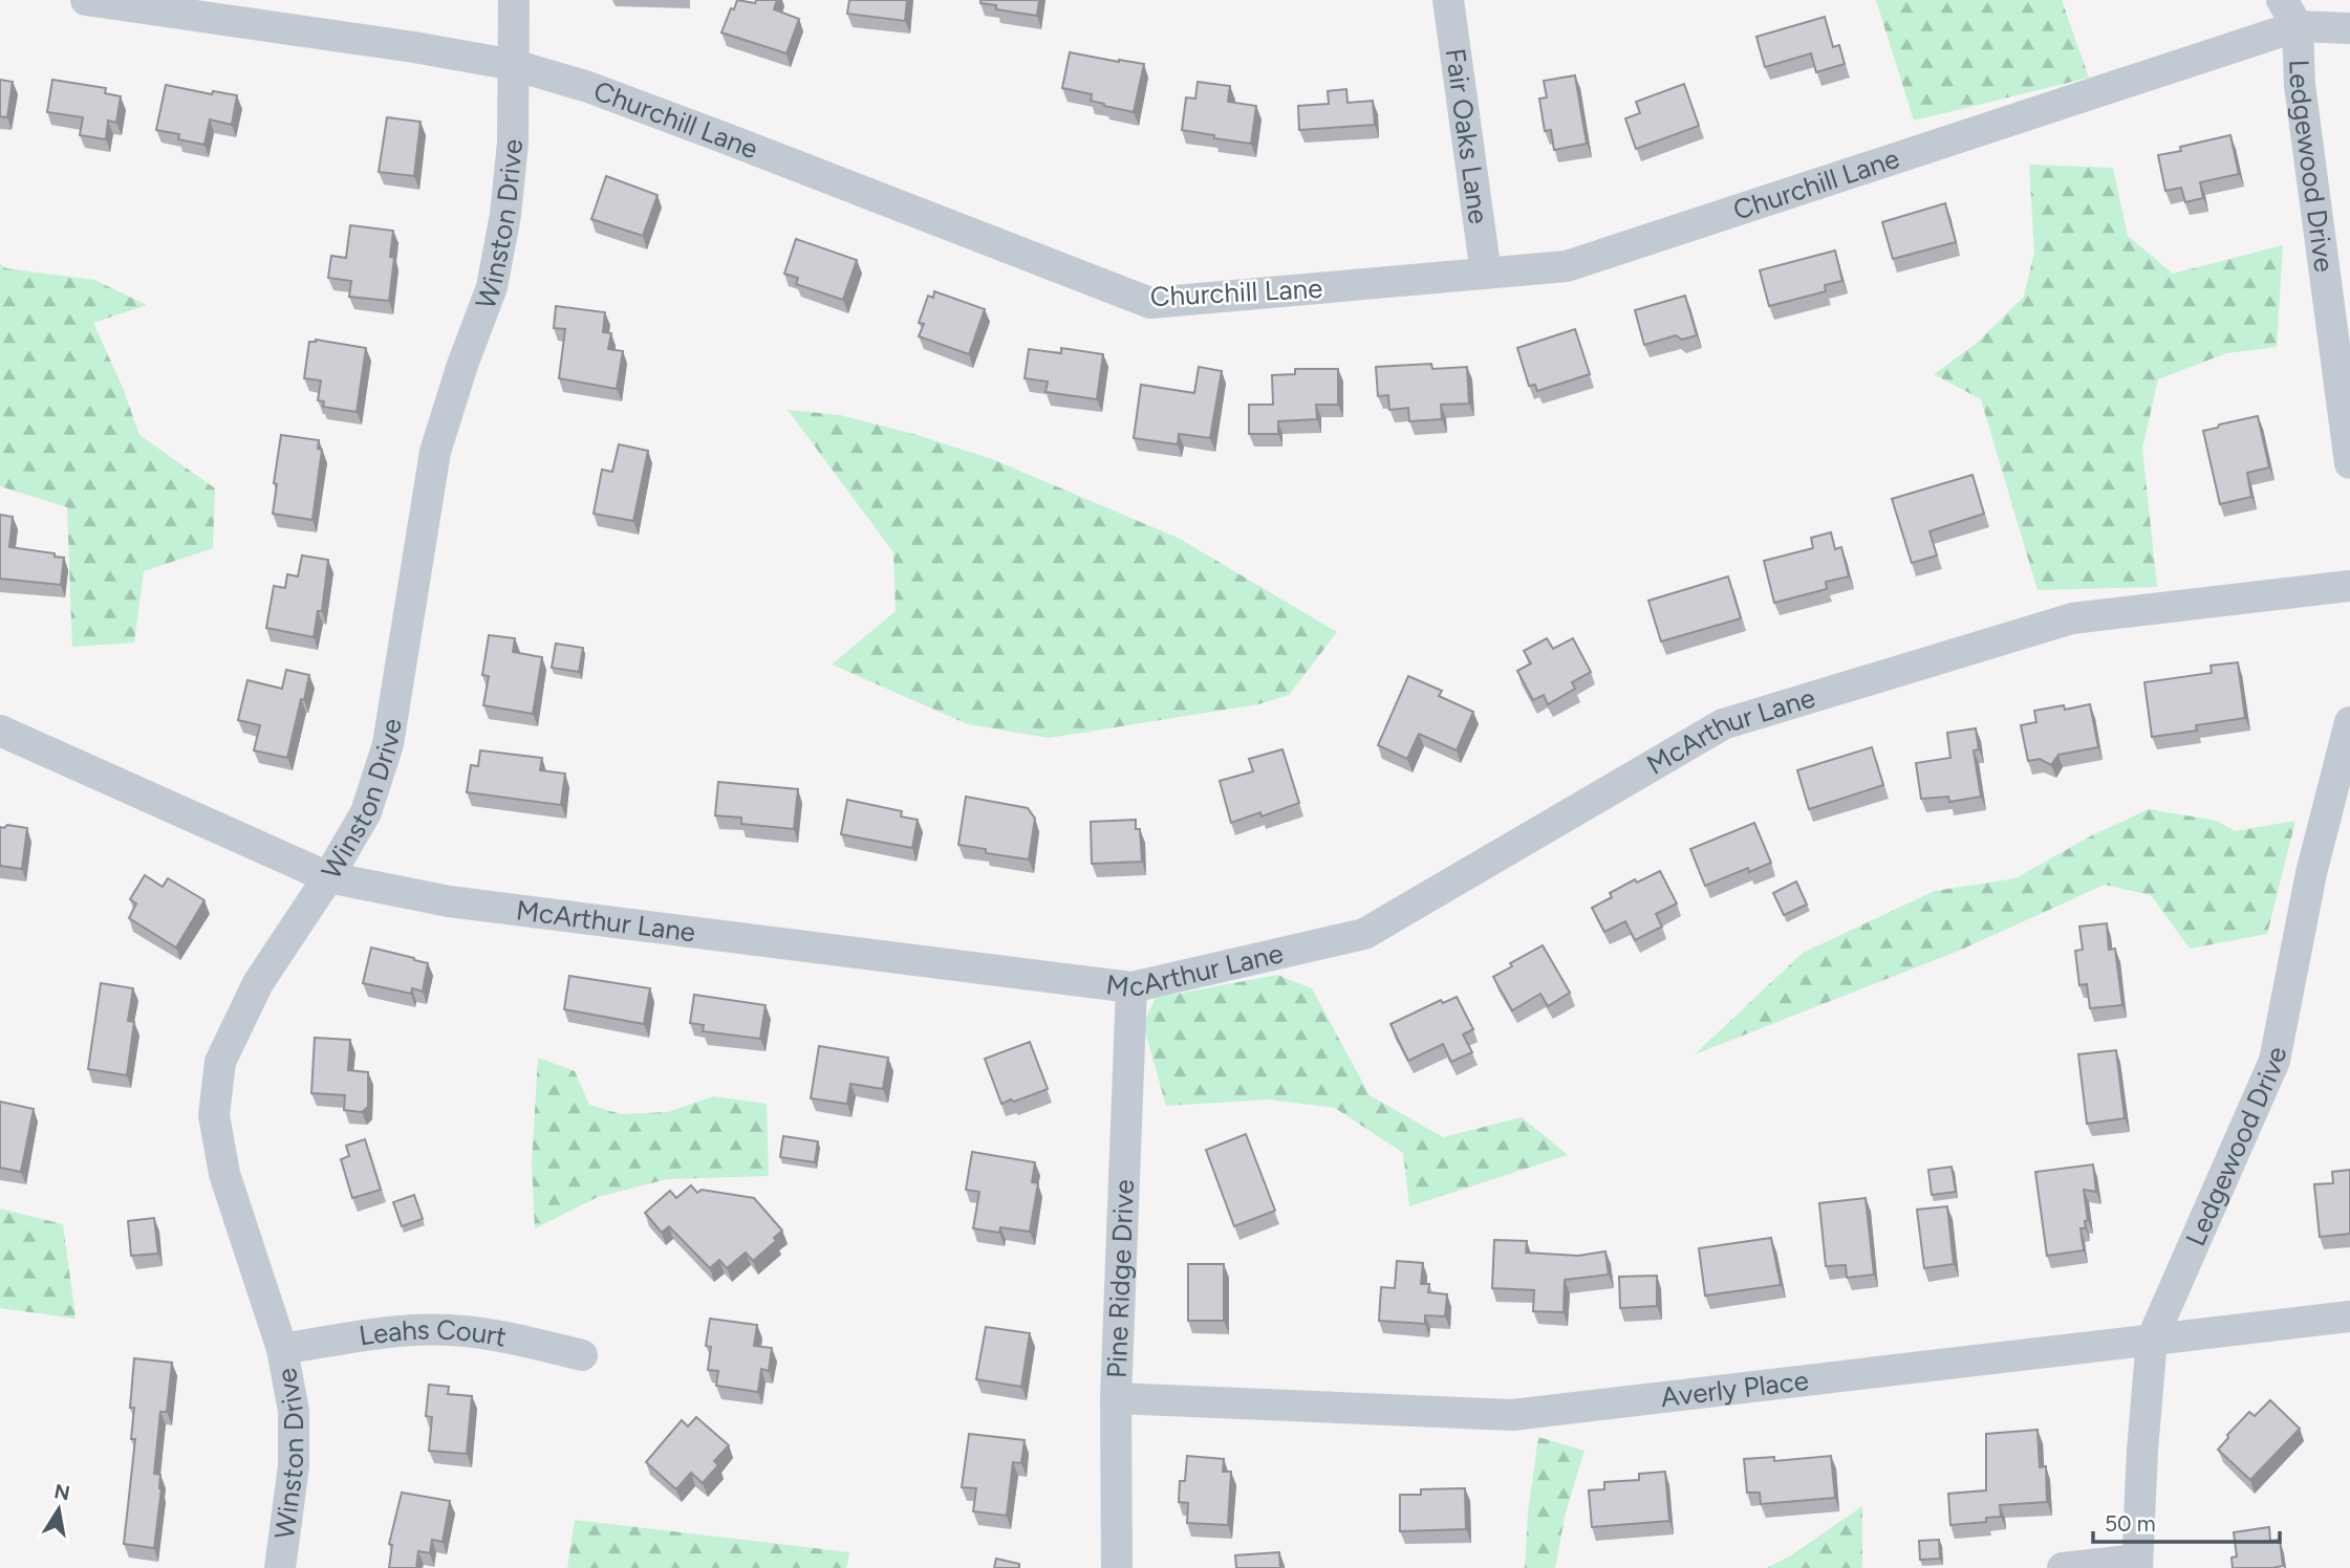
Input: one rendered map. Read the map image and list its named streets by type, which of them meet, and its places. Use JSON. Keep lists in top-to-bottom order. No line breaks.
{"streets":{"street":["Churchill Lane","Fair Oaks Lane","Ledgewood Drive","Winston Drive","McArthur Lane","Pine Ridge Drive","Leahs Court","Averly Place"]},"crossings":[["Churchill Lane","Fair Oaks Lane"],["Churchill Lane","Ledgewood Drive"],["Churchill Lane","Winston Drive"],["Ledgewood Drive","Averly Place"],["Winston Drive","McArthur Lane"],["Winston Drive","Leahs Court"],["McArthur Lane","Pine Ridge Drive"],["Pine Ridge Drive","Averly Place"]],"scale_bar":"50 m","north":"top"}
